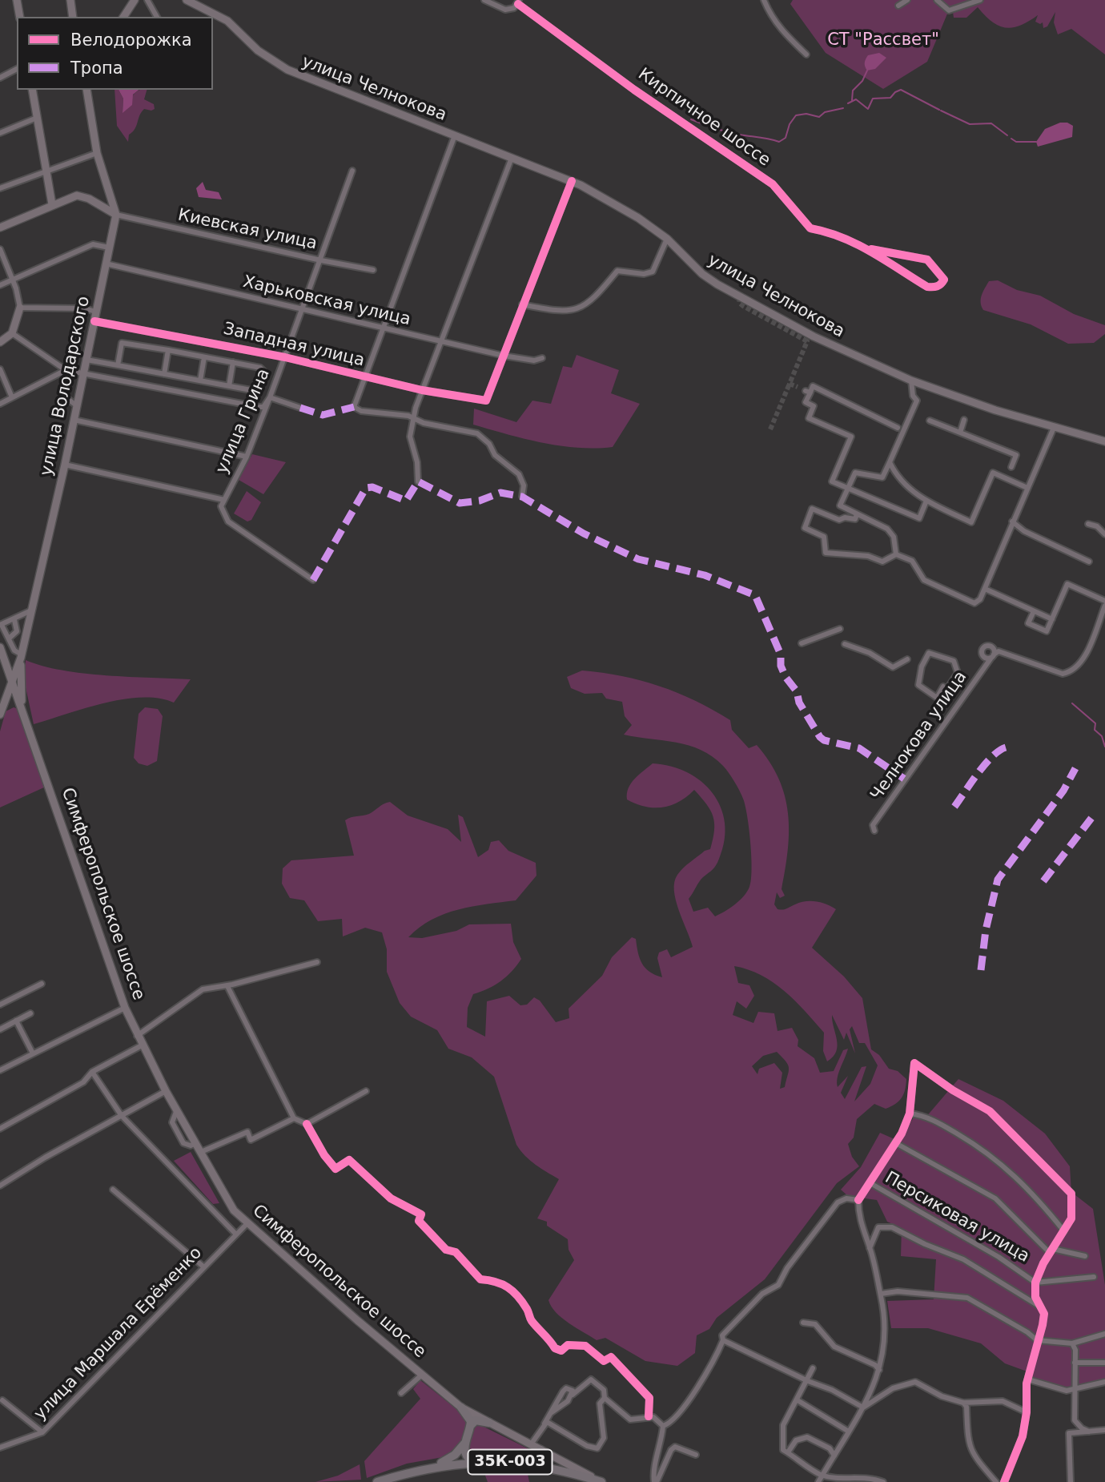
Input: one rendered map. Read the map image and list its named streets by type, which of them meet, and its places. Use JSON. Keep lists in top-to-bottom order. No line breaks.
{"streets":{"main road":["улица Челнокова","улица Володарского","Симферопольское шоссе","35К-003"],"street":["Кирпичное шоссе","Киевская улица","Харьковская улица","Западная улица","улица Грина","Челнокова улица","Персиковая улица","улица Маршала Ерёменко"]},"crossings":[["Киевская улица","улица Володарского"],["Киевская улица","улица Грина"],["Харьковская улица","Западная улица"],["Харьковская улица","улица Володарского"],["Харьковская улица","улица Грина"],["Западная улица","улица Володарского"],["Западная улица","улица Грина"],["улица Володарского","Симферопольское шоссе"],["Симферопольское шоссе","улица Маршала Ерёменко"],["Симферопольское шоссе","35К-003"]],"parks":["СТ \"Рассвет\""],"legend":["Велодорожка","Тропа"]}
